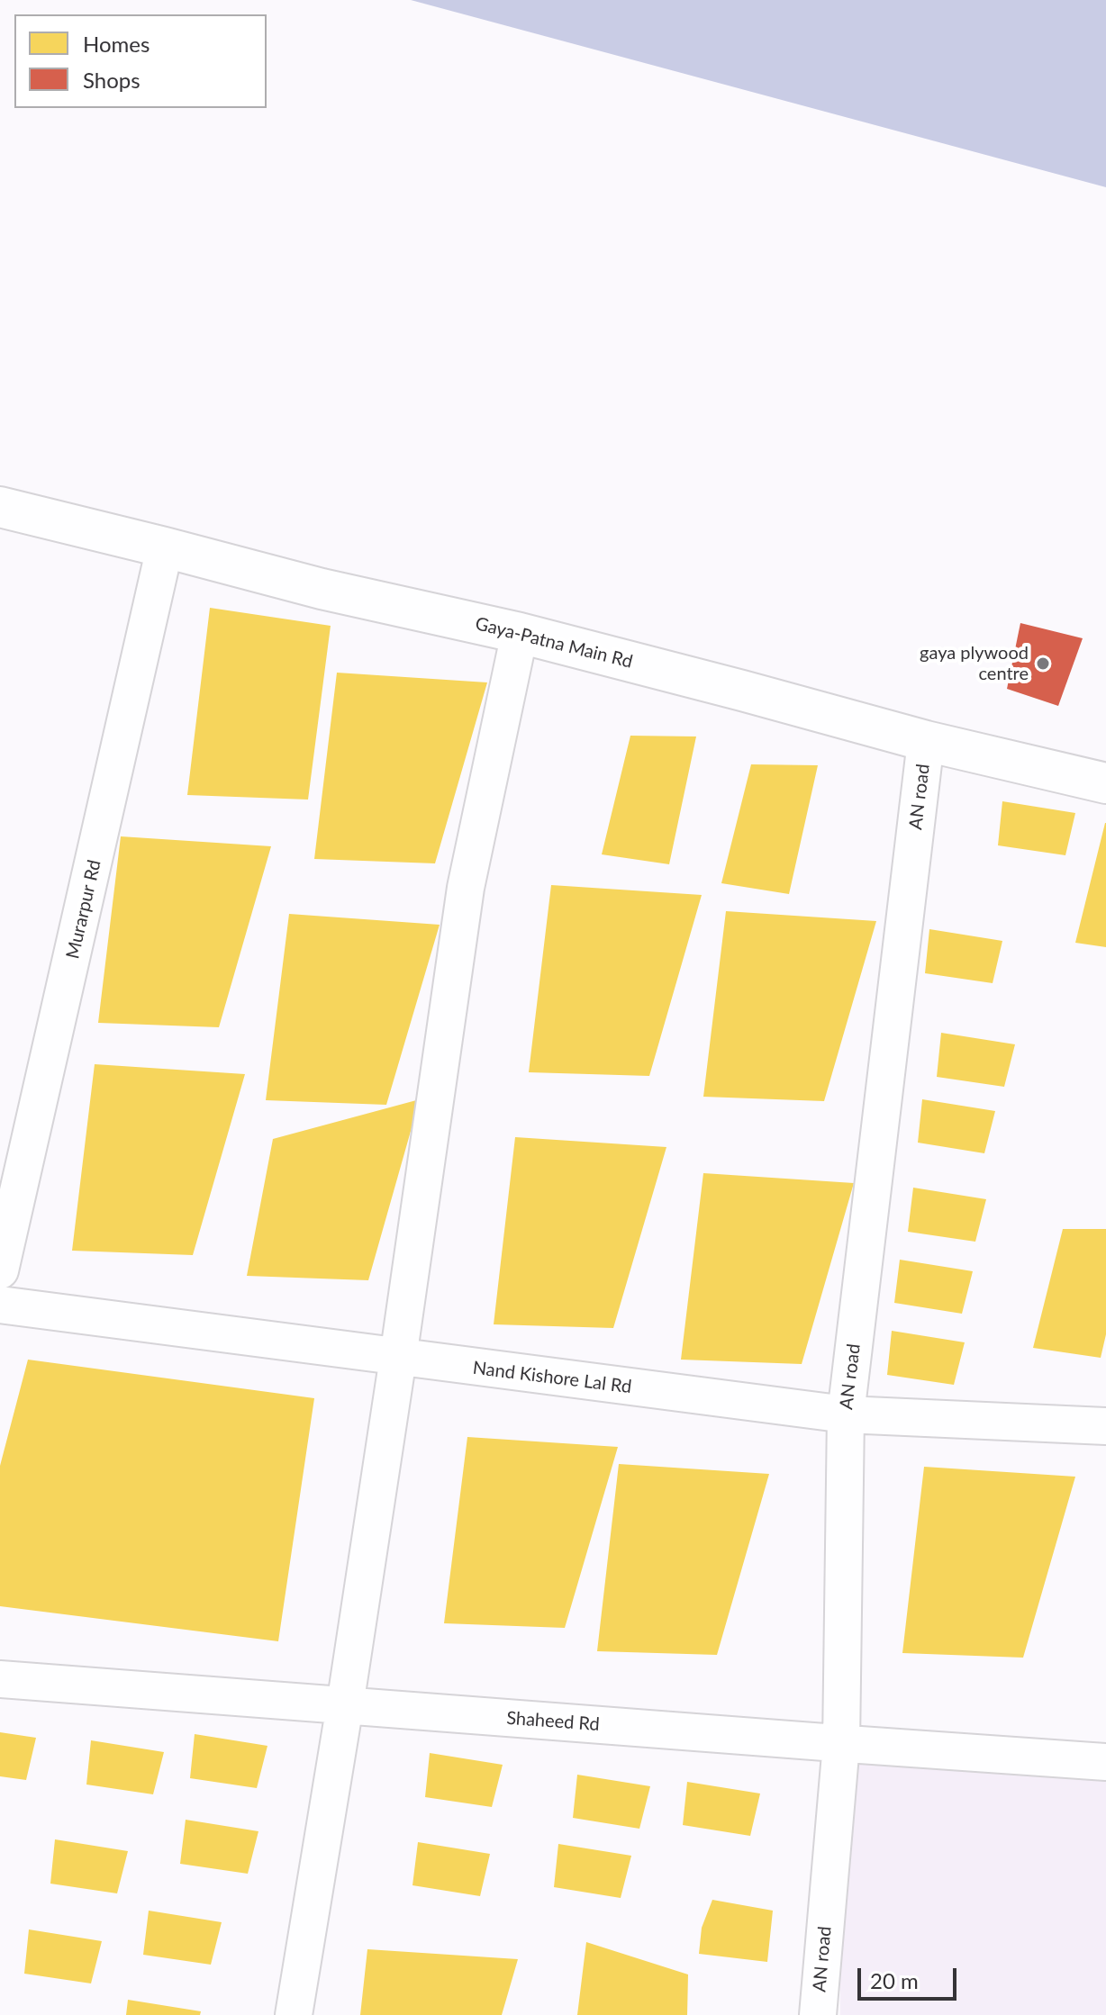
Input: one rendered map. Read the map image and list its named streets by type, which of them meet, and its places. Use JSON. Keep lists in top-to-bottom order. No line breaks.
{"streets":{"main road":["Gaya-Patna Main Rd"],"street":["AN road","Murarpur Rd","Nand Kishore Lal Rd","Shaheed Rd"]},"crossings":[["Gaya-Patna Main Rd","AN road"],["Gaya-Patna Main Rd","Murarpur Rd"],["AN road","Nand Kishore Lal Rd"],["AN road","Shaheed Rd"]],"places":["gaya plywood centre"],"legend":["Homes","Shops"],"scale_bar":"20 m"}
